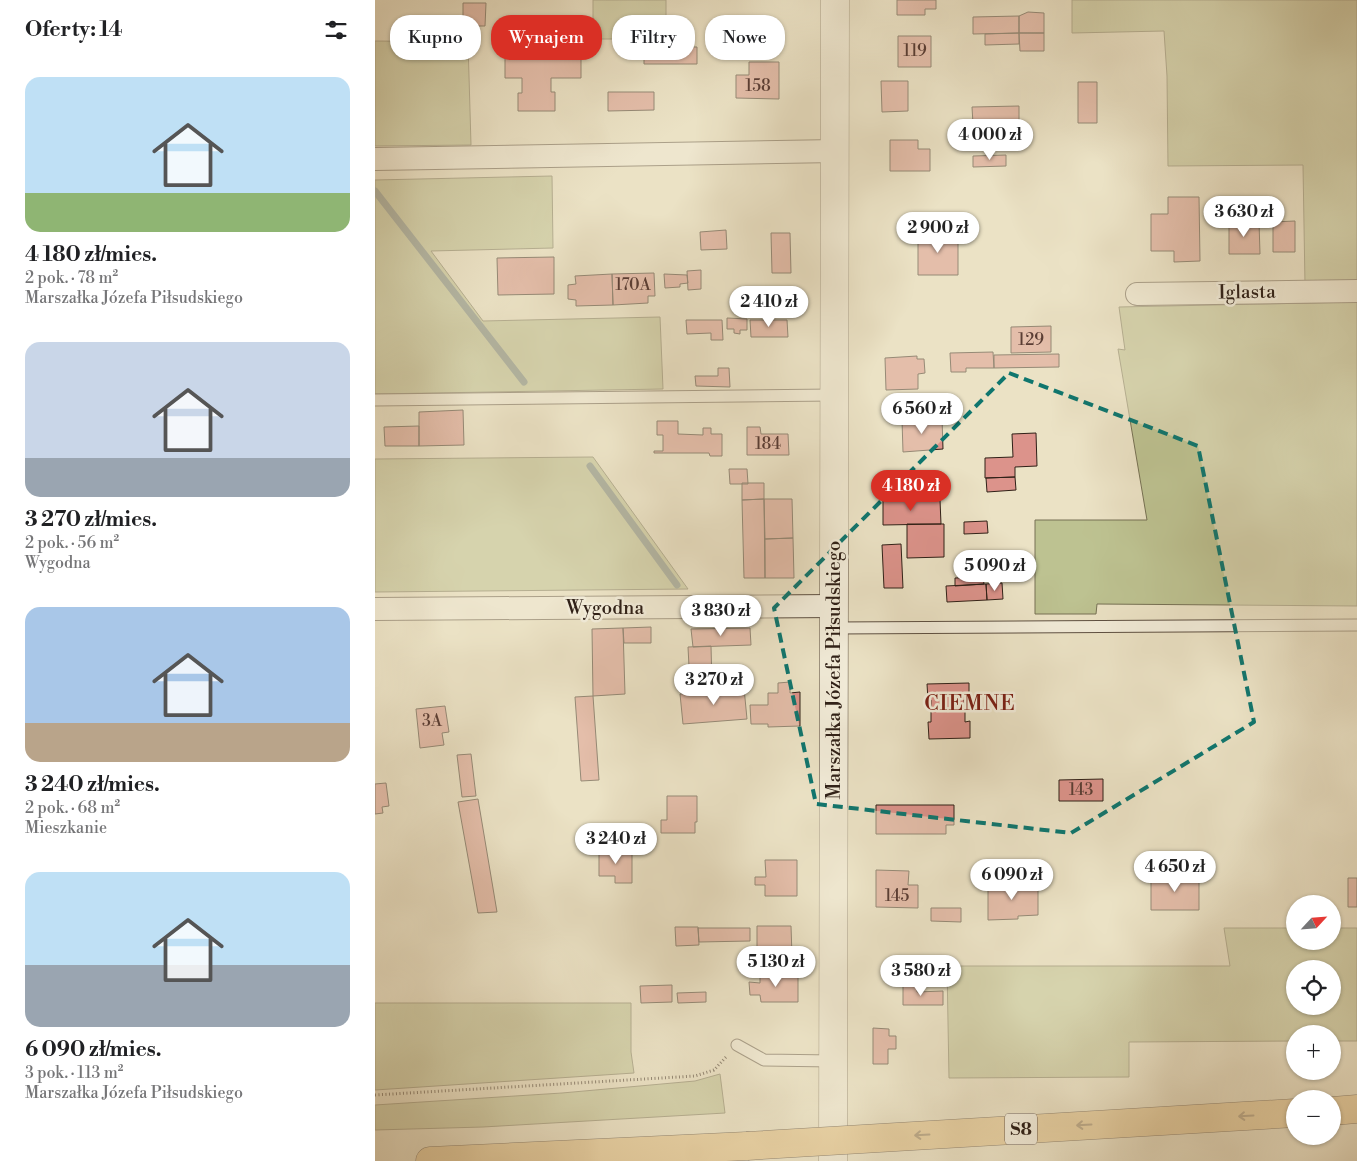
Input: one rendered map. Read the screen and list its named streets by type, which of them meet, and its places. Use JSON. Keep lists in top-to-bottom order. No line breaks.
{"streets":{"highway":["S8"],"street":["Iglasta","Wygodna","Marszałka Józefa Piłsudskiego"]},"crossings":[["Wygodna","Marszałka Józefa Piłsudskiego"]],"districts":["CIEMNE"],"house_numbers":["119","158","170A","129","184","3A","143","145"],"north":"top right","page":{"heading":"Oferty: 14","chip":["Kupno","Wynajem","Filtry","Nowe"],"list":[{"name":"4 180 zł/mies.","note":"2 pok. · 78 m² · Marszałka Józefa Piłsudskiego"},{"name":"3 270 zł/mies.","note":"2 pok. · 56 m² · Wygodna"},{"name":"3 240 zł/mies.","note":"2 pok. · 68 m² · Mieszkanie"},{"name":"6 090 zł/mies.","note":"3 pok. · 113 m² · Marszałka Józefa Piłsudskiego"}],"price":["4 000 zł","3 630 zł","2 900 zł","2 410 zł","6 560 zł","4 180 zł","5 090 zł","3 830 zł","3 270 zł","3 240 zł","4 650 zł","6 090 zł","5 130 zł","3 580 zł"],"map_buttons":["+","−"]}}
